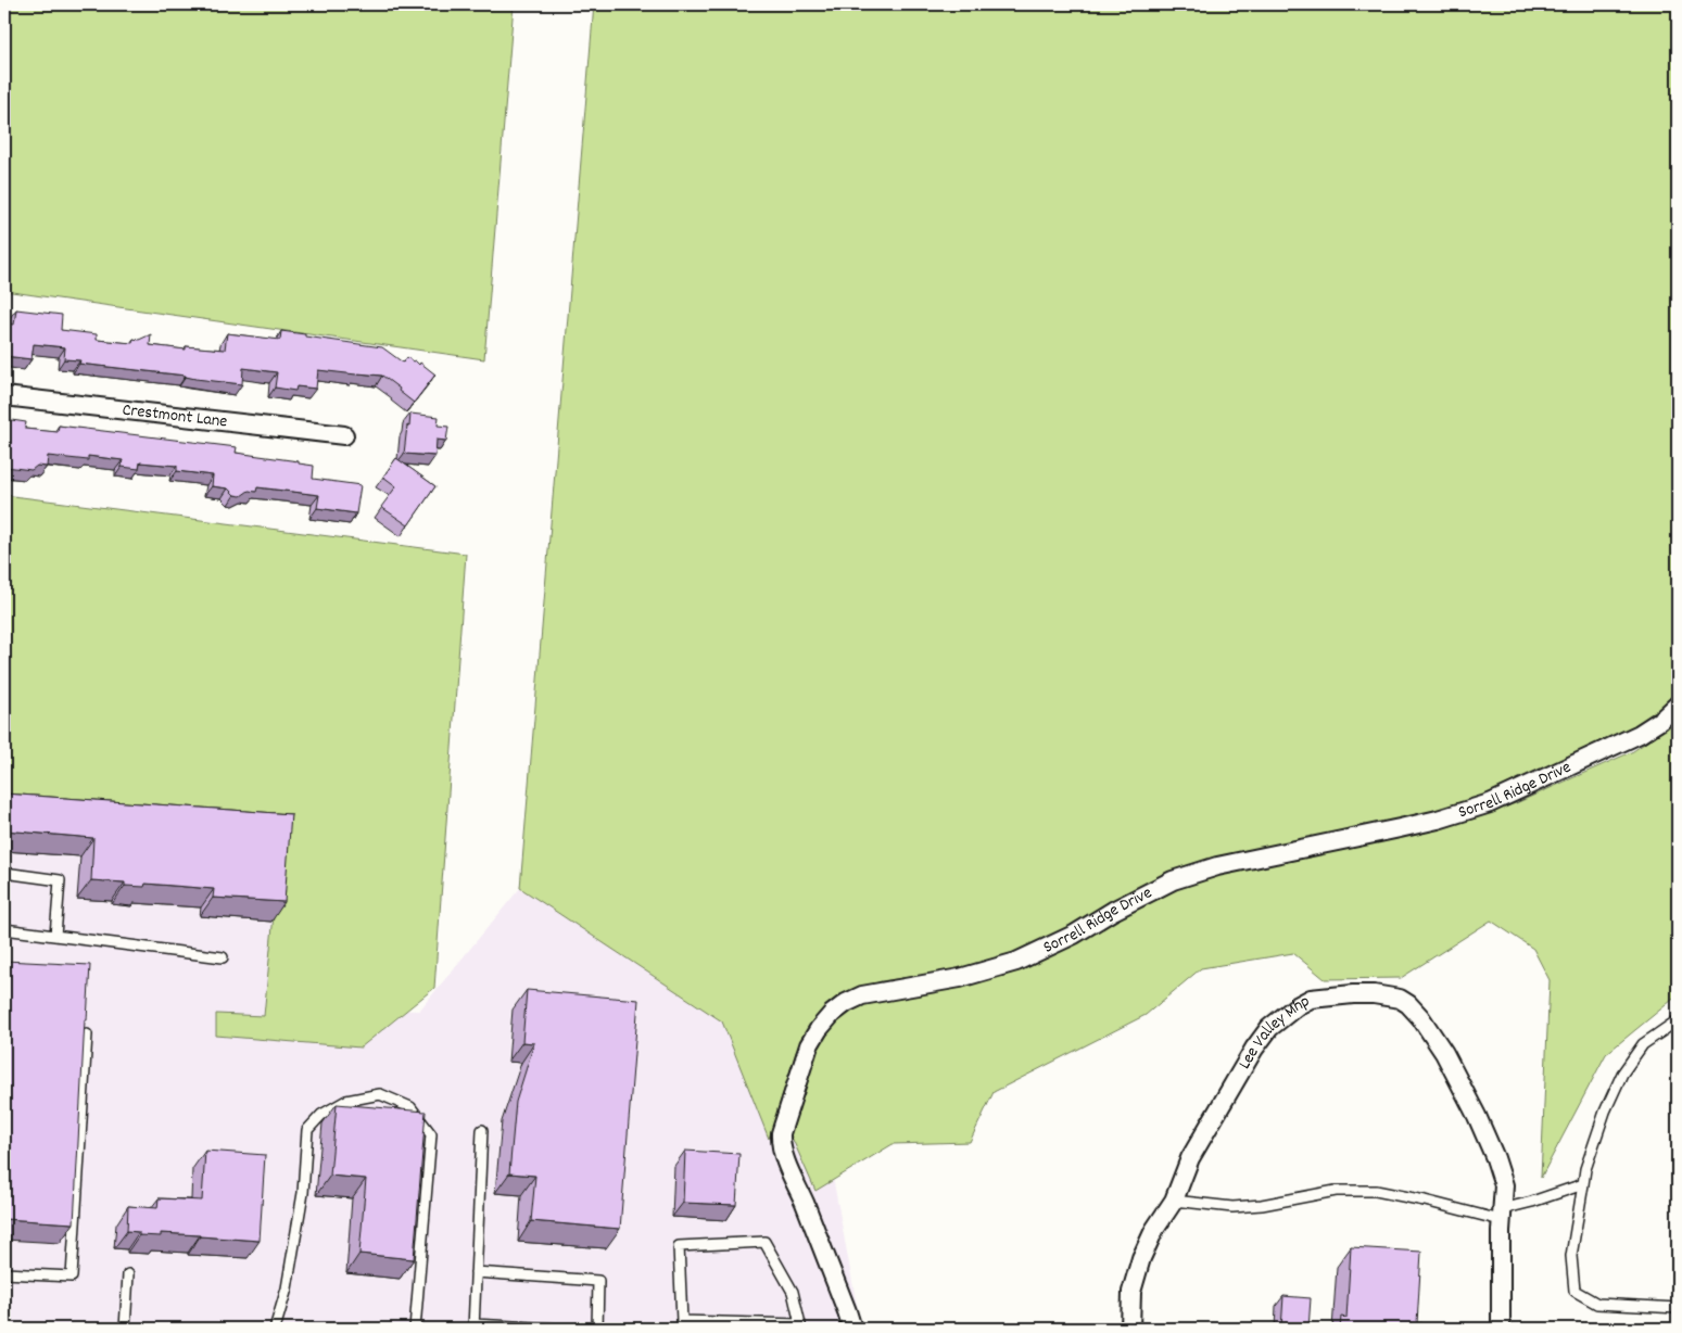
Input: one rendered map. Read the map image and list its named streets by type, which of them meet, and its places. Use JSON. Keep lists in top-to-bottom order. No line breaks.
{"streets":{"street":["Crestmont Lane","Sorrell Ridge Drive","Lee Valley Mhp"]}}
